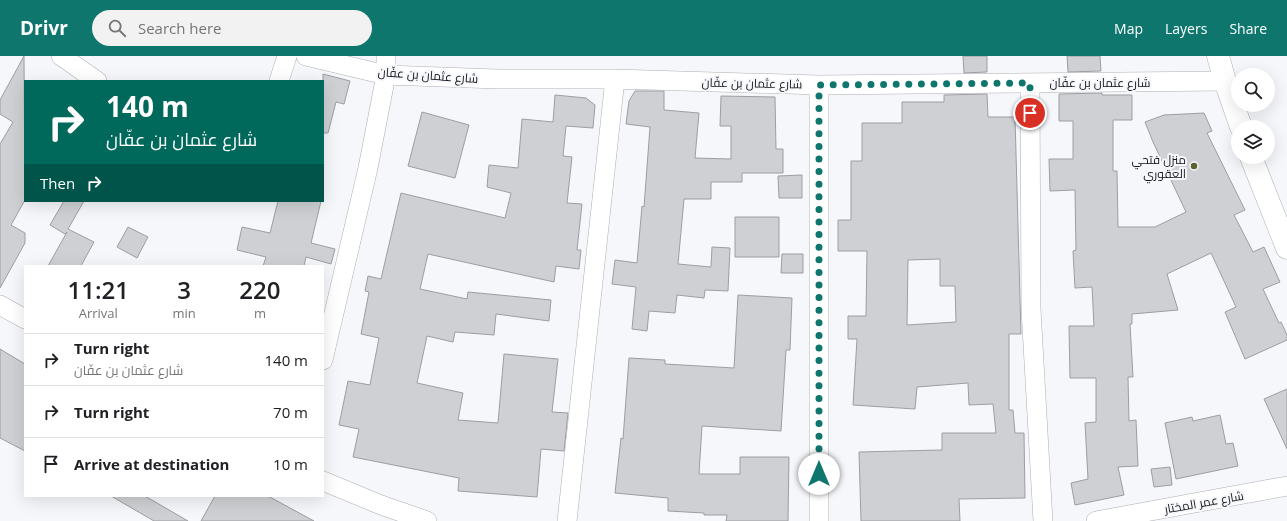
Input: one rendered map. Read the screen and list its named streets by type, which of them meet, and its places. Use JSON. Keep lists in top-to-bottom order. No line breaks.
{"streets":{"street":["شارع عثمان بن عفّان","شارع عمر المختار"]},"places":["منزل فتحي العقوري"],"page":{"header":"Drivr","search":"Search here","nav":["Map","Layers","Share"],"turn":["140 m","شارع عثمان بن عفّان"],"then":"Then","eta":["11:21","Arrival","3","min","220","m"],"list":[{"name":"Turn right","note":"شارع عثمان بن عفّان","value":"140 m"},{"name":"Turn right","value":"70 m"},{"name":"Arrive at destination","value":"10 m"}]}}
